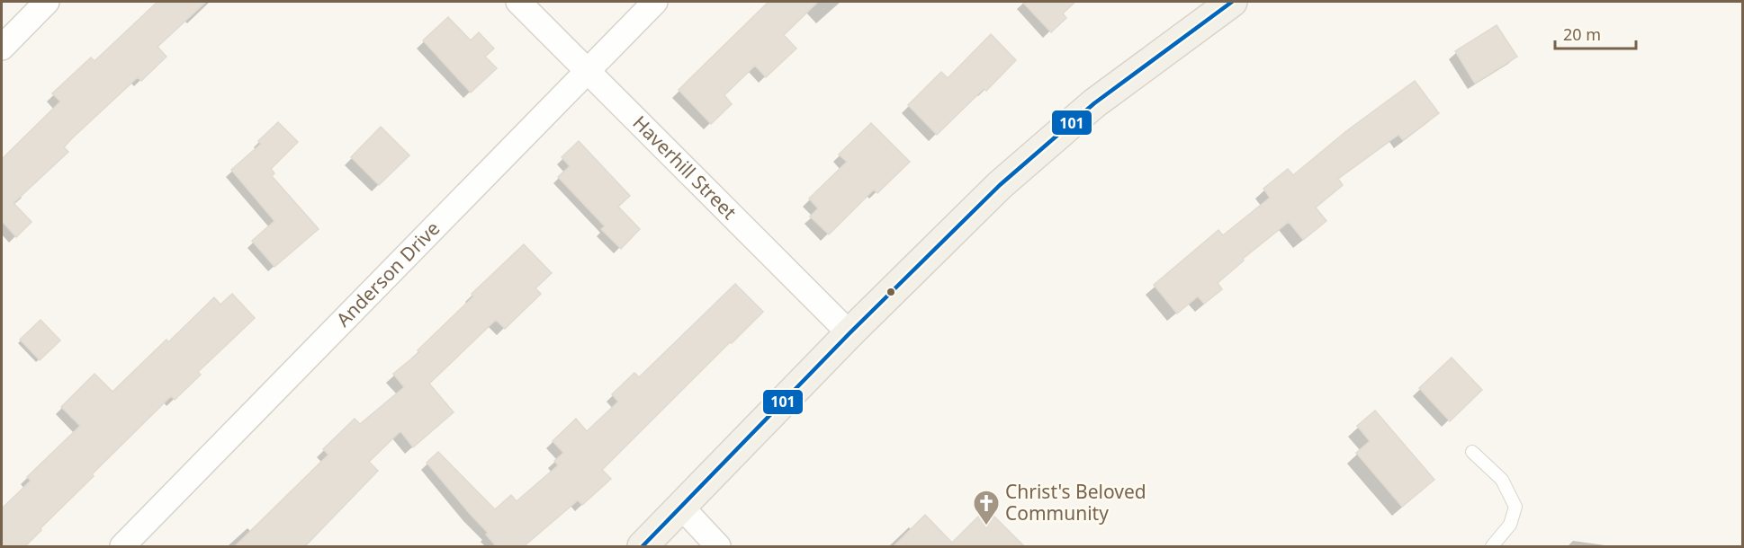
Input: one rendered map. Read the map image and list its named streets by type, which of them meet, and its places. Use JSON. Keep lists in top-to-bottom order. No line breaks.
{"streets":{"street":["Haverhill Street","Anderson Drive"]},"crossings":[["Haverhill Street","Anderson Drive"]],"places":{"church":["Christ's Beloved Community"]},"lines":["transit line 101"],"scale_bar":"20 m"}
